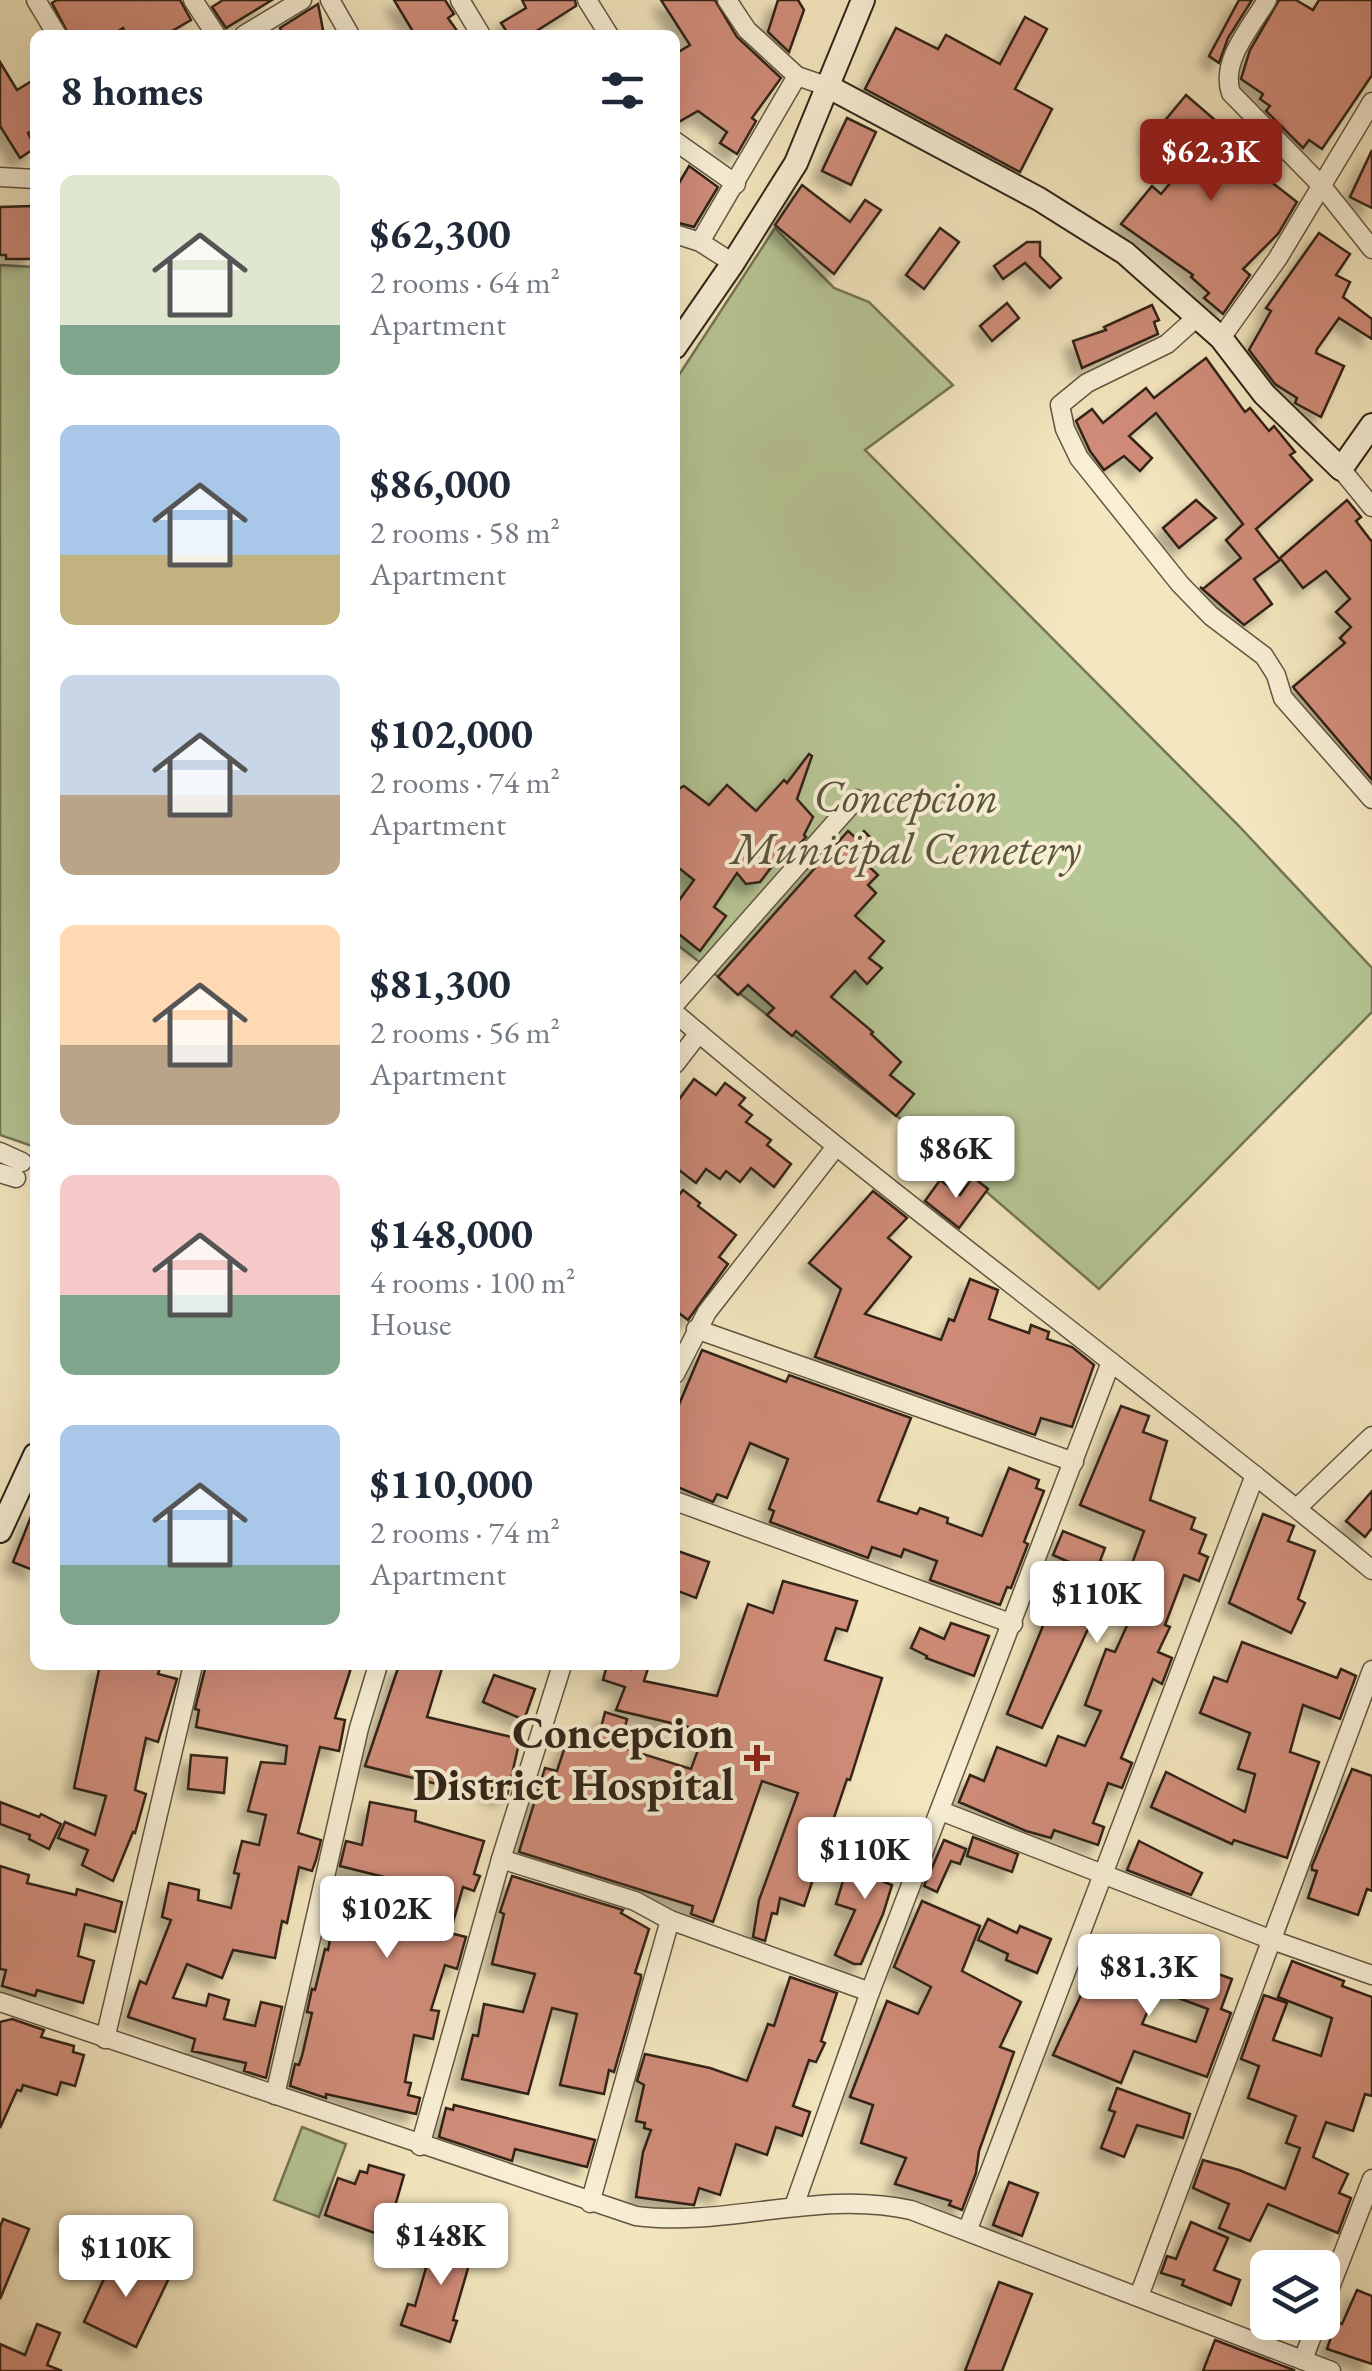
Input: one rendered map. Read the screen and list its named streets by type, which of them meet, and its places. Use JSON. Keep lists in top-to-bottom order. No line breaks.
{"parks":["Concepcion Municipal Cemetery"],"places":{"health":["Concepcion District Hospital"]},"page":{"heading":"8 homes","price":["$62.3K","$86K","$110K","$110K","$102K","$81.3K","$148K","$110K"],"list":[{"name":"$62,300","note":"2 rooms · 64 m² · Apartment"},{"name":"$86,000","note":"2 rooms · 58 m² · Apartment"},{"name":"$102,000","note":"2 rooms · 74 m² · Apartment"},{"name":"$81,300","note":"2 rooms · 56 m² · Apartment"},{"name":"$148,000","note":"4 rooms · 100 m² · House"},{"name":"$110,000","note":"2 rooms · 74 m² · Apartment"}]}}
